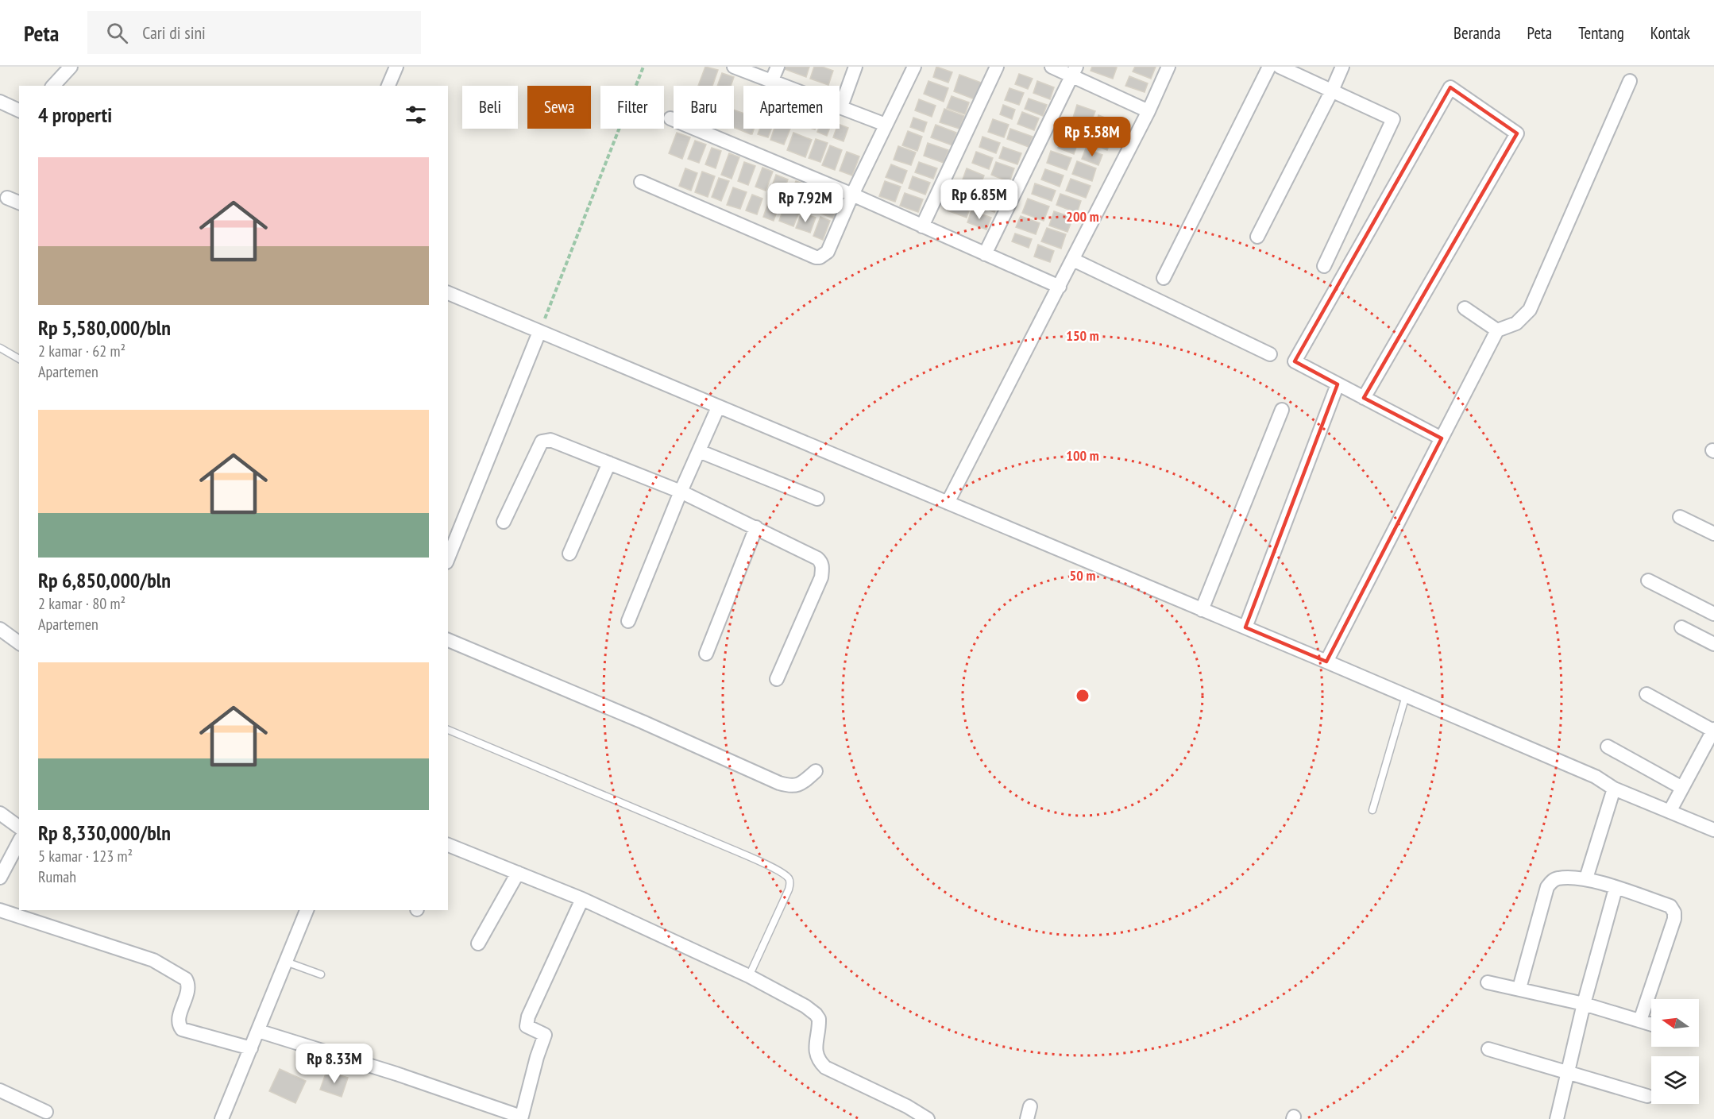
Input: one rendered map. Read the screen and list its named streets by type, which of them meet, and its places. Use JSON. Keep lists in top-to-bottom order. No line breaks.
{"north":"left","page":{"header":"Peta","search":"Cari di sini","nav":["Beranda","Peta","Tentang","Kontak"],"chip":["Beli","Sewa","Filter","Baru","Apartemen"],"heading":"4 properti","price":["Rp 5.58M","Rp 6.85M","Rp 7.92M","Rp 8.33M"],"list":[{"name":"Rp 5,580,000/bln","note":"2 kamar · 62 m² · Apartemen"},{"name":"Rp 6,850,000/bln","note":"2 kamar · 80 m² · Apartemen"},{"name":"Rp 8,330,000/bln","note":"5 kamar · 123 m² · Rumah"}]},"rings":["200 m","150 m","100 m","50 m"]}
